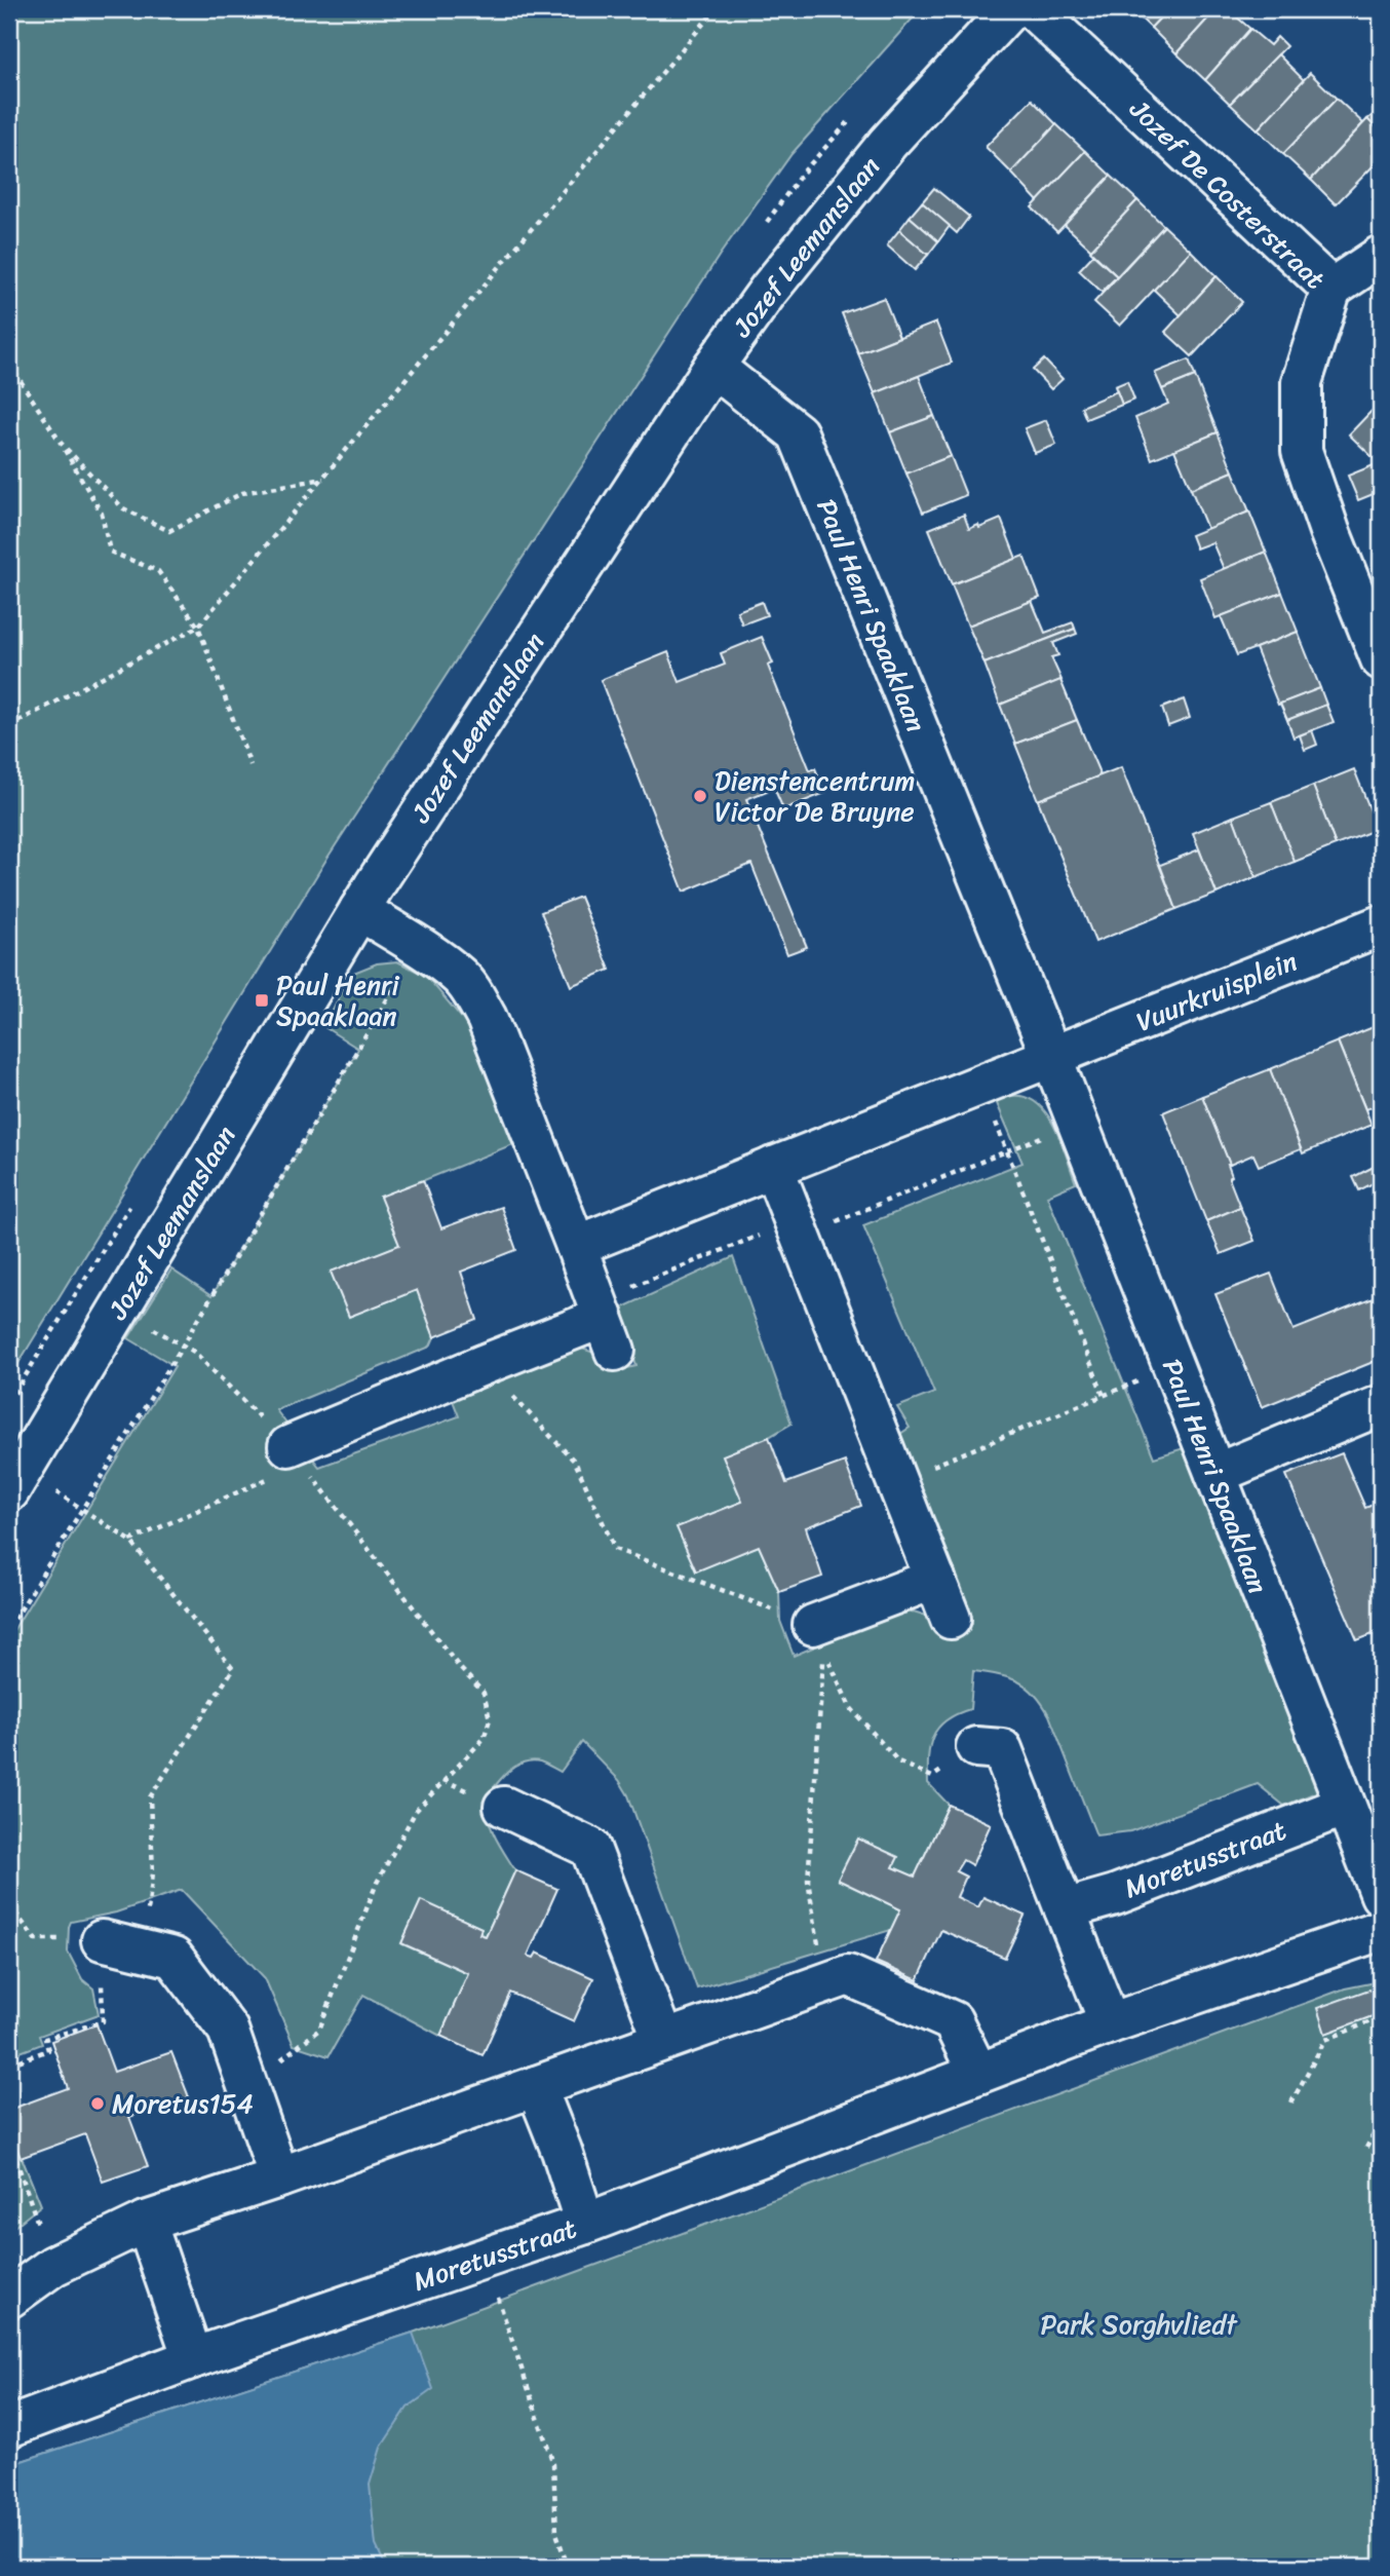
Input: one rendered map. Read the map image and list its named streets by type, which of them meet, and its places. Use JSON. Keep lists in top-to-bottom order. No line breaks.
{"streets":{"street":["Jozef De Costerstraat","Jozef Leemanslaan","Paul Henri Spaaklaan","Vuurkruisplein","Moretusstraat"]},"crossings":[["Jozef Leemanslaan","Paul Henri Spaaklaan"],["Paul Henri Spaaklaan","Vuurkruisplein"],["Paul Henri Spaaklaan","Moretusstraat"]],"parks":["Park Sorghvliedt"],"places":{"other":["Dienstencentrum Victor De Bruyne","Moretus154"],"transit":["Paul Henri Spaaklaan"]}}
